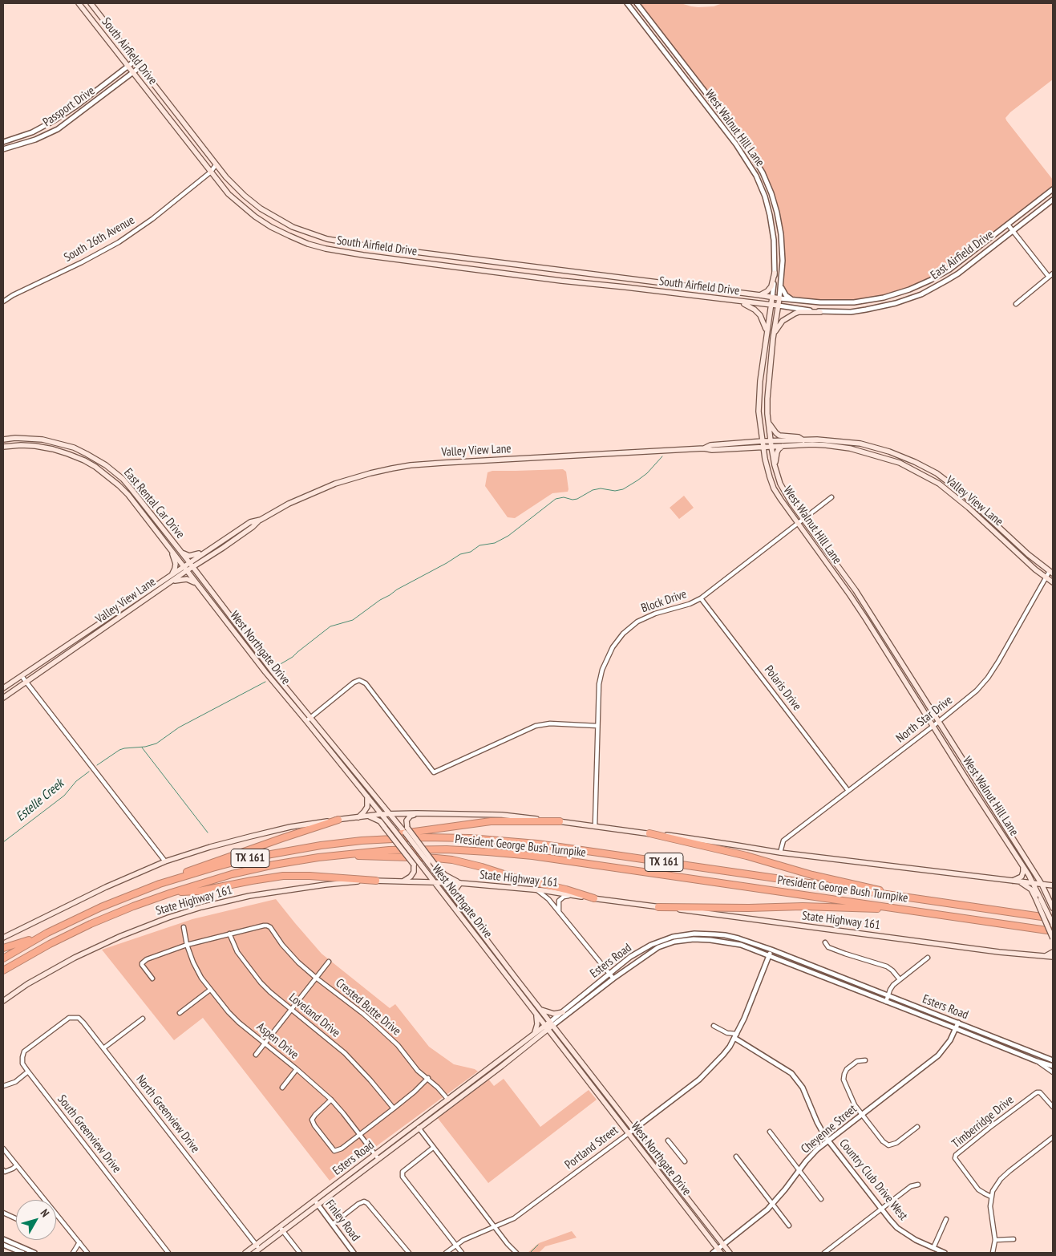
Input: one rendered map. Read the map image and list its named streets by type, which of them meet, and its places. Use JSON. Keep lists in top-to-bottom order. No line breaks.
{"streets":{"highway":["President George Bush Turnpike","TX 161"],"main road":["South Airfield Drive","West Walnut Hill Lane","Valley View Lane","East Rental Car Drive","West Northgate Drive","State Highway 161","Esters Road"],"street":["Passport Drive","South 26th Avenue","East Airfield Drive","Block Drive","Polaris Drive","North Star Drive","Crested Butte Drive","Loveland Drive","Aspen Drive","North Greenview Drive","Timberridge Drive","Cheyenne Street","South Greenview Drive","Portland Street","Country Club Drive West","Finley Road"]},"crossings":[["South Airfield Drive","Passport Drive"],["South Airfield Drive","West Walnut Hill Lane"],["South Airfield Drive","South 26th Avenue"],["South Airfield Drive","East Airfield Drive"],["West Walnut Hill Lane","East Airfield Drive"],["West Walnut Hill Lane","Valley View Lane"],["West Walnut Hill Lane","Block Drive"],["West Walnut Hill Lane","North Star Drive"],["Valley View Lane","East Rental Car Drive"],["Valley View Lane","West Northgate Drive"],["Valley View Lane","North Star Drive"],["East Rental Car Drive","West Northgate Drive"],["Block Drive","Polaris Drive"],["West Northgate Drive","State Highway 161"],["West Northgate Drive","Esters Road"],["West Northgate Drive","Cheyenne Street"],["West Northgate Drive","Portland Street"],["Polaris Drive","North Star Drive"],["Esters Road","Crested Butte Drive"],["Esters Road","Aspen Drive"],["Esters Road","North Greenview Drive"],["Esters Road","Cheyenne Street"],["Esters Road","Portland Street"],["Esters Road","Finley Road"],["Crested Butte Drive","Loveland Drive"],["North Greenview Drive","South Greenview Drive"],["Cheyenne Street","Country Club Drive West"],["Portland Street","Country Club Drive West"]],"water":["Estelle Creek"],"north":"top right"}
